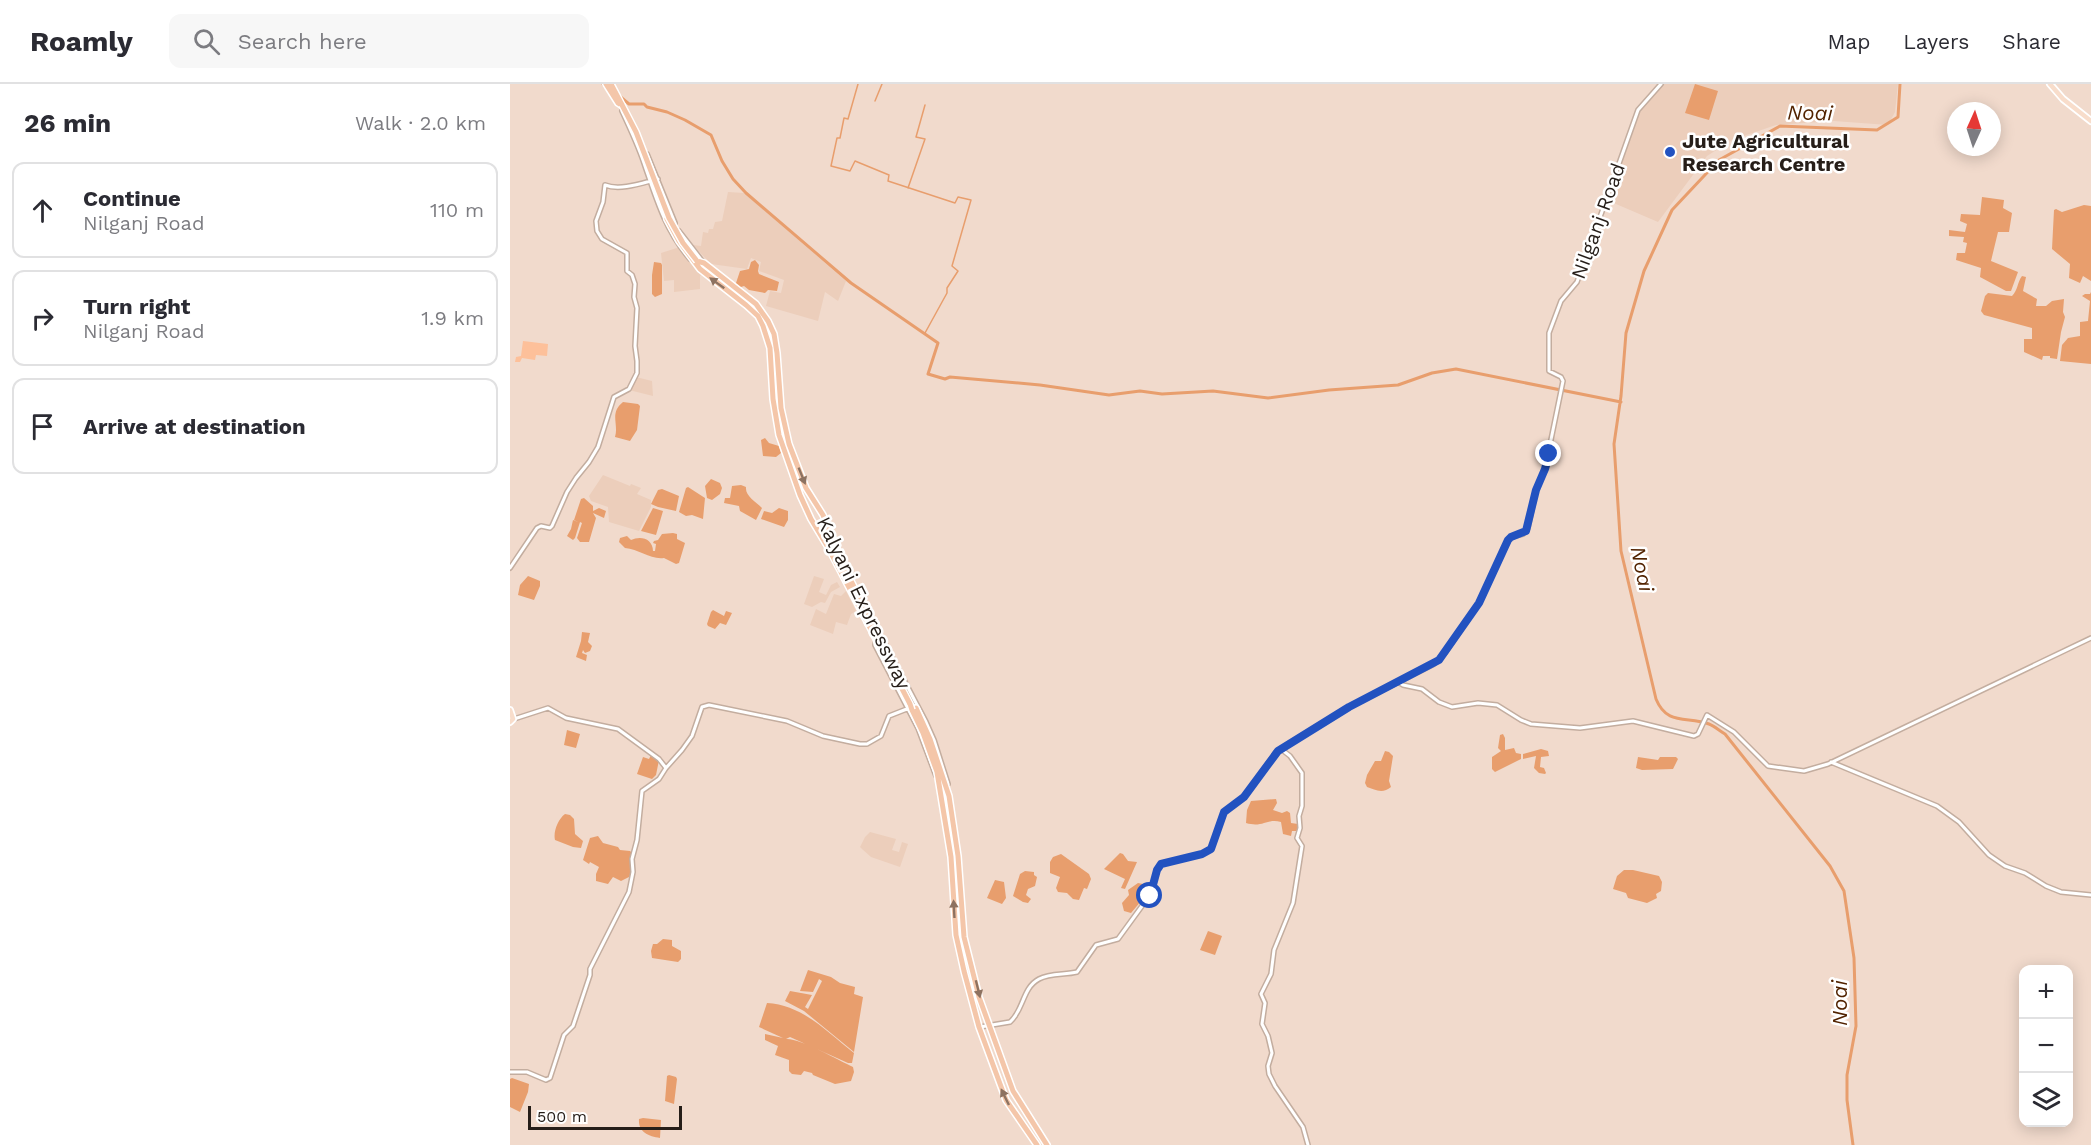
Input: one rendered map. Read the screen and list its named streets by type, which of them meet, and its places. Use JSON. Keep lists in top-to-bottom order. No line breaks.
{"streets":{"highway":["Kalyani Expressway"],"street":["Nilganj Road"]},"crossings":[["Nilganj Road","Kalyani Expressway"]],"water":["Noai"],"places":["Jute Agricultural Research Centre"],"scale_bar":"500 m","north":"top","page":{"header":"Roamly","search":"Search here","nav":["Map","Layers","Share"],"heading":["26 min","Walk · 2.0 km"],"list":[["Continue","Nilganj Road","110 m"],["Turn right","Nilganj Road","1.9 km"],"Arrive at destination"],"map_buttons":["+","−"],"scale":"500 m"}}
